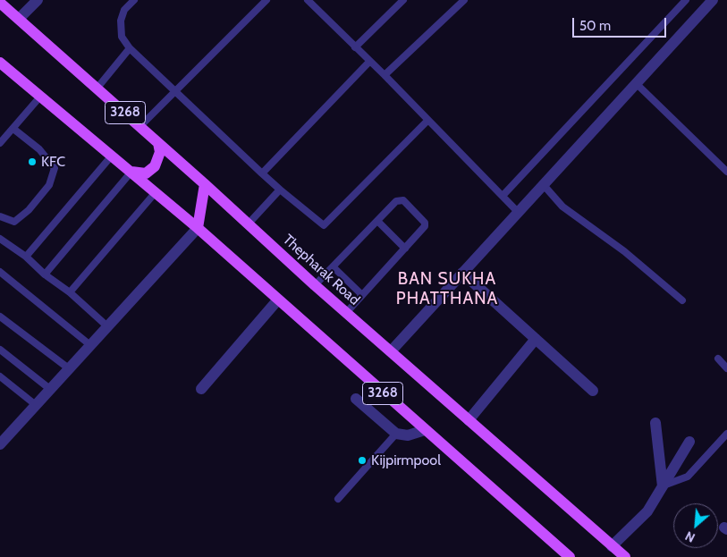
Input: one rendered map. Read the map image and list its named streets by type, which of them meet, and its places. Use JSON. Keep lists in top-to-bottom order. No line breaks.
{"streets":{"main road":["3268","Thepharak Road"]},"districts":["BAN SUKHA PHATTHANA"],"places":["KFC","Kijpirmpool"],"scale_bar":"50 m","north":"bottom left"}
